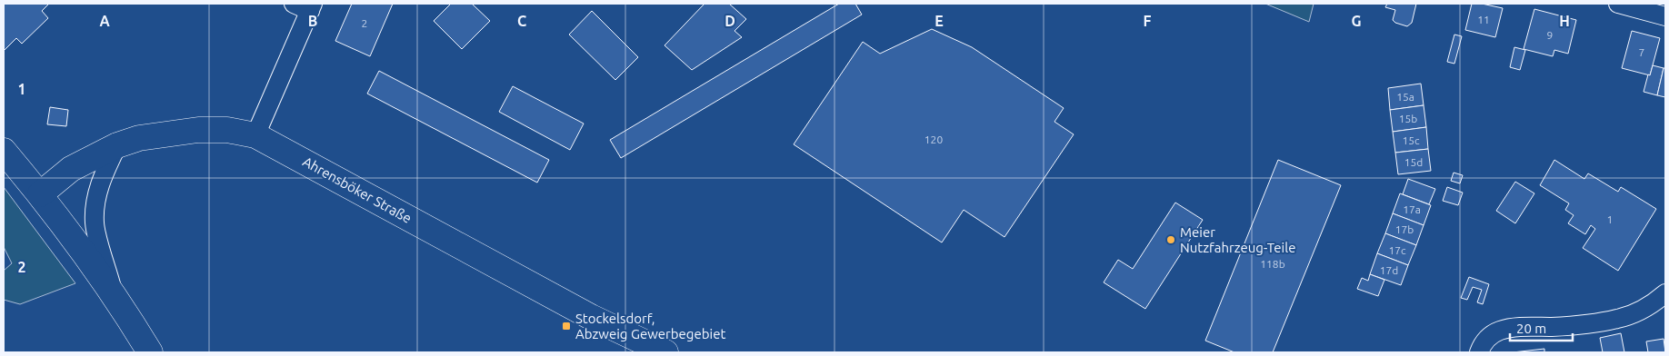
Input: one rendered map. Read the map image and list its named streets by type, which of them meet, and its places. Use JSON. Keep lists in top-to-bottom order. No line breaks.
{"streets":{"street":["Ahrensböker Straße"]},"places":{"other":["Meier Nutzfahrzeug-Teile"],"transit":["Stockelsdorf, Abzweig Gewerbegebiet"]},"house_numbers":["11","2","9","7","15a","15b","120","15c","15d","17a","1","17b","17c","118b","17d"],"scale_bar":"20 m","grid":{"columns":["A","B","C","D","E","F","G","H"],"rows":["1","2"]}}
